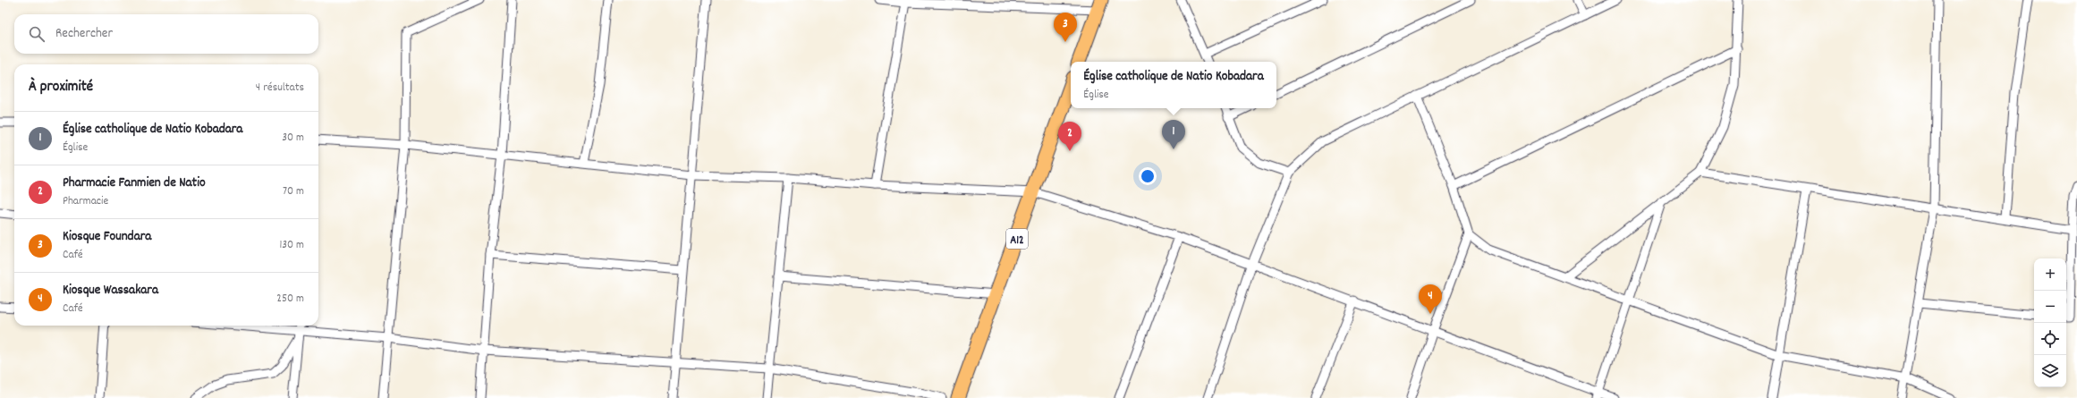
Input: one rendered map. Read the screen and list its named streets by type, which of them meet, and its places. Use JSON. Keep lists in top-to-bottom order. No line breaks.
{"streets":{"main road":["A12"]},"page":{"pins":["3","1","2","4"],"search":"Rechercher","popup":["Église catholique de Natio Kobadara","Église"],"heading":["À proximité","4 résultats"],"list":[{"mark":"1","name":"Église catholique de Natio Kobadara","note":"Église","value":"30 m"},{"mark":"2","name":"Pharmacie Fanmien de Natio","note":"Pharmacie","value":"70 m"},{"mark":"3","name":"Kiosque Foundara","note":"Café","value":"130 m"},{"mark":"4","name":"Kiosque Wassakara","note":"Café","value":"250 m"}],"map_buttons":["+","−"]}}
